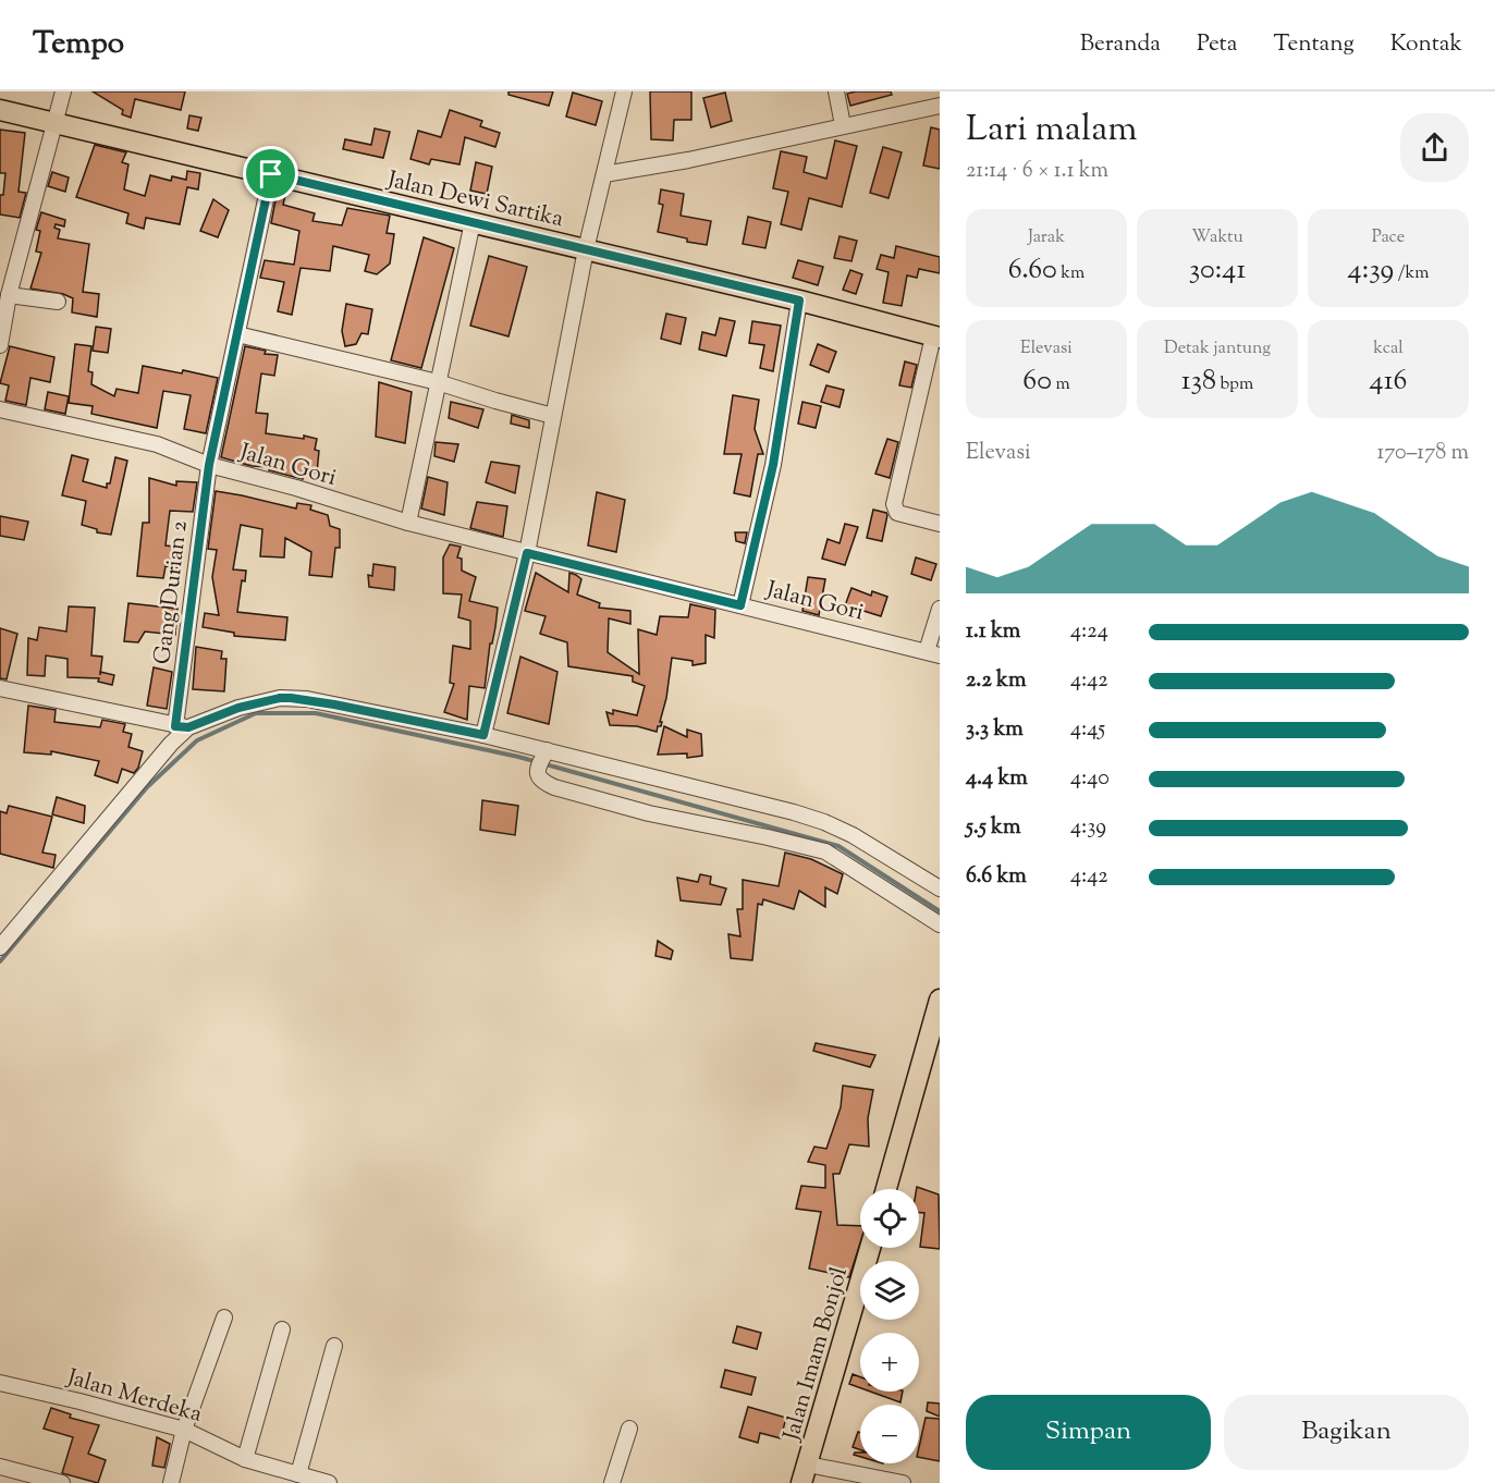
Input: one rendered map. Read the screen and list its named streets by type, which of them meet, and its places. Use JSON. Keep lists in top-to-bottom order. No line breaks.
{"streets":{"main road":["Jalan Dewi Sartika","Jalan Imam Bonjol"],"street":["Jalan Gori","Gang Durian 2","Jalan Merdeka"]},"crossings":[["Jalan Dewi Sartika","Gang Durian 2"],["Jalan Gori","Gang Durian 2"]],"page":{"header":"Tempo","nav":["Beranda","Peta","Tentang","Kontak"],"heading":["Lari malam","21:14 · 6 × 1.1 km"],"stats":[["Jarak","6.60 km"],["Waktu","30:41"],["Pace","4:39 /km"],["Elevasi","60 m"],["Detak jantung","138 bpm"],["kcal","416"]],"chart":["Elevasi","170–178 m"],"list":[{"name":"1.1 km","note":"4:24"},{"name":"2.2 km","note":"4:42"},{"name":"3.3 km","note":"4:45"},{"name":"4.4 km","note":"4:40"},{"name":"5.5 km","note":"4:39"},{"name":"6.6 km","note":"4:42"}],"map_buttons":["+","−"],"buttons":["Simpan","Bagikan"]}}
